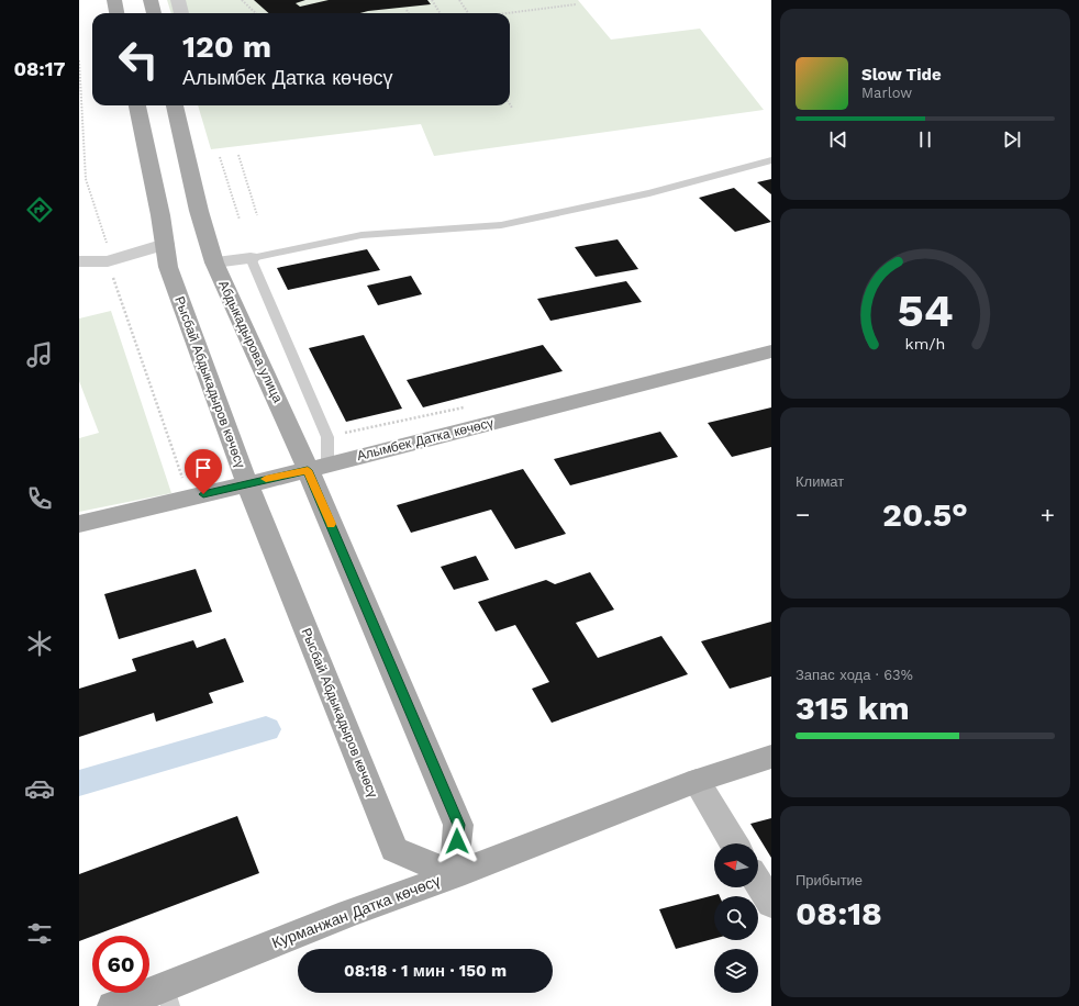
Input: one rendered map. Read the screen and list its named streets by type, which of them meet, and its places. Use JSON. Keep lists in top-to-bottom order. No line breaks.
{"streets":{"main road":["Абдыкадырова улица","Рысбай Абдыкадыров көчөсү","Алымбек Датка көчөсү","Курманжан Датка көчөсү"]},"crossings":[["Абдыкадырова улица","Алымбек Датка көчөсү"],["Рысбай Абдыкадыров көчөсү","Алымбек Датка көчөсү"],["Рысбай Абдыкадыров көчөсү","Курманжан Датка көчөсү"]],"north":"left","page":{"tabs":"08:17","turn":["120 m","Алымбек Датка көчөсү"],"song":["Slow Tide","Marlow"],"tile":["Климат",["Запас хода · 63%","315 km"],["Прибытие","08:18"]],"heat":["−","20.5°","+"],"limit":"60","trip":"08:18 · 1 мин · 150 m","gauge":["54","km/h"]}}
